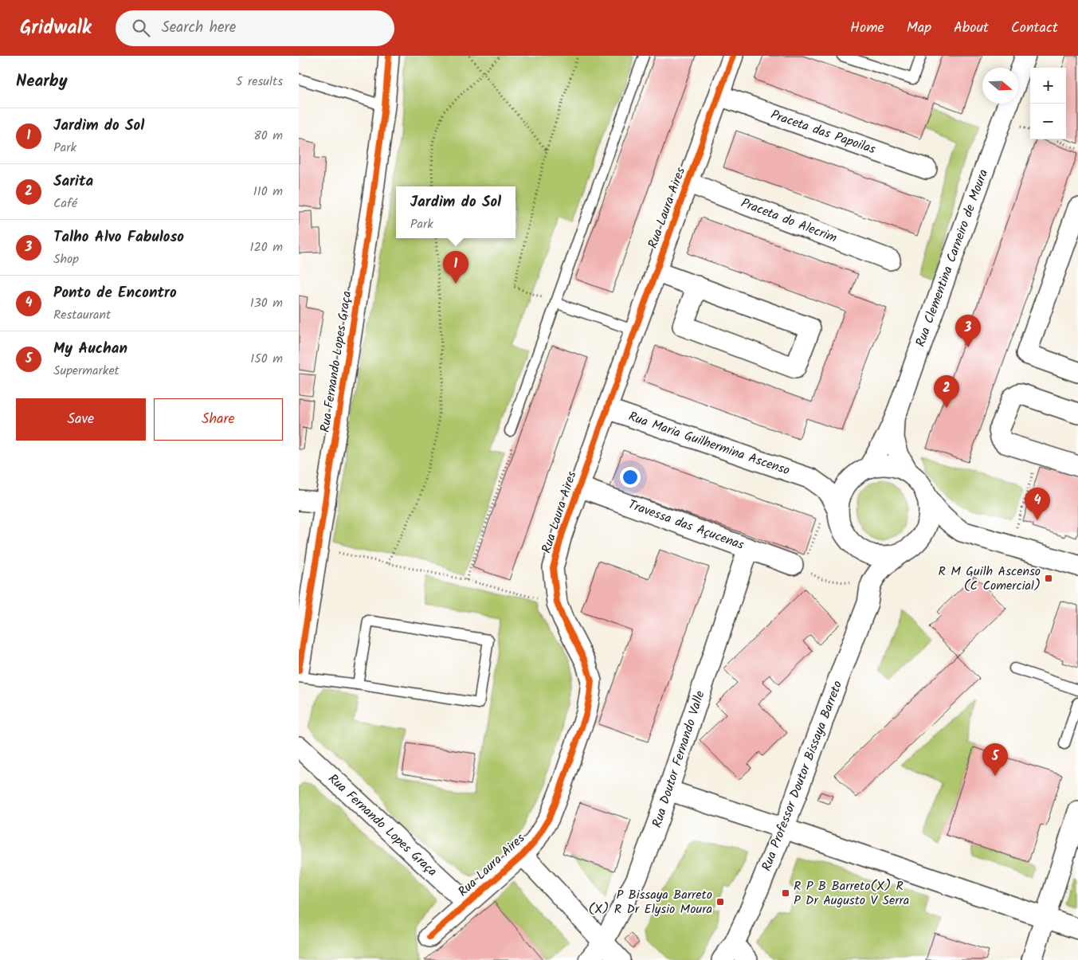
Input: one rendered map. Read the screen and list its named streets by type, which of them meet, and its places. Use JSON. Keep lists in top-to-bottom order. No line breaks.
{"streets":{"street":["Praceta das Papoilas","Rua Laura Aires","Praceta do Alecrim","Rua Clementina Carneiro de Moura","Rua Fernando Lopes Graça","Rua Maria Guilhermina Ascenso","Travessa das Açucenas","Rua Doutor Fernando Valle","Rua Professor Doutor Bissaya Barreto"]},"crossings":[["Praceta das Papoilas","Rua Laura Aires"],["Rua Laura Aires","Praceta do Alecrim"],["Rua Laura Aires","Rua Fernando Lopes Graça"],["Rua Laura Aires","Rua Maria Guilhermina Ascenso"],["Rua Laura Aires","Travessa das Açucenas"],["Rua Clementina Carneiro de Moura","Rua Maria Guilhermina Ascenso"],["Rua Clementina Carneiro de Moura","Rua Professor Doutor Bissaya Barreto"],["Rua Maria Guilhermina Ascenso","Rua Professor Doutor Bissaya Barreto"],["Travessa das Açucenas","Rua Doutor Fernando Valle"]],"places":{"transit":["R M Guilh Ascenso (C Comercial)","R P B Barreto(X) R P Dr Augusto V Serra","P Bissaya Barreto (X) R Dr Elysio Moura"]},"north":"right","page":{"header":"Gridwalk","search":"Search here","nav":["Home","Map","About","Contact"],"heading":["Nearby","5 results"],"map_buttons":["+","−"],"list":[{"mark":"1","name":"Jardim do Sol","note":"Park","value":"80 m"},{"mark":"2","name":"Sarita","note":"Café","value":"110 m"},{"mark":"3","name":"Talho Alvo Fabuloso","note":"Shop","value":"120 m"},{"mark":"4","name":"Ponto de Encontro","note":"Restaurant","value":"130 m"},{"mark":"5","name":"My Auchan","note":"Supermarket","value":"150 m"}],"popup":["Jardim do Sol","Park"],"pins":["1","3","2","4","5"],"buttons":["Save","Share"]}}
